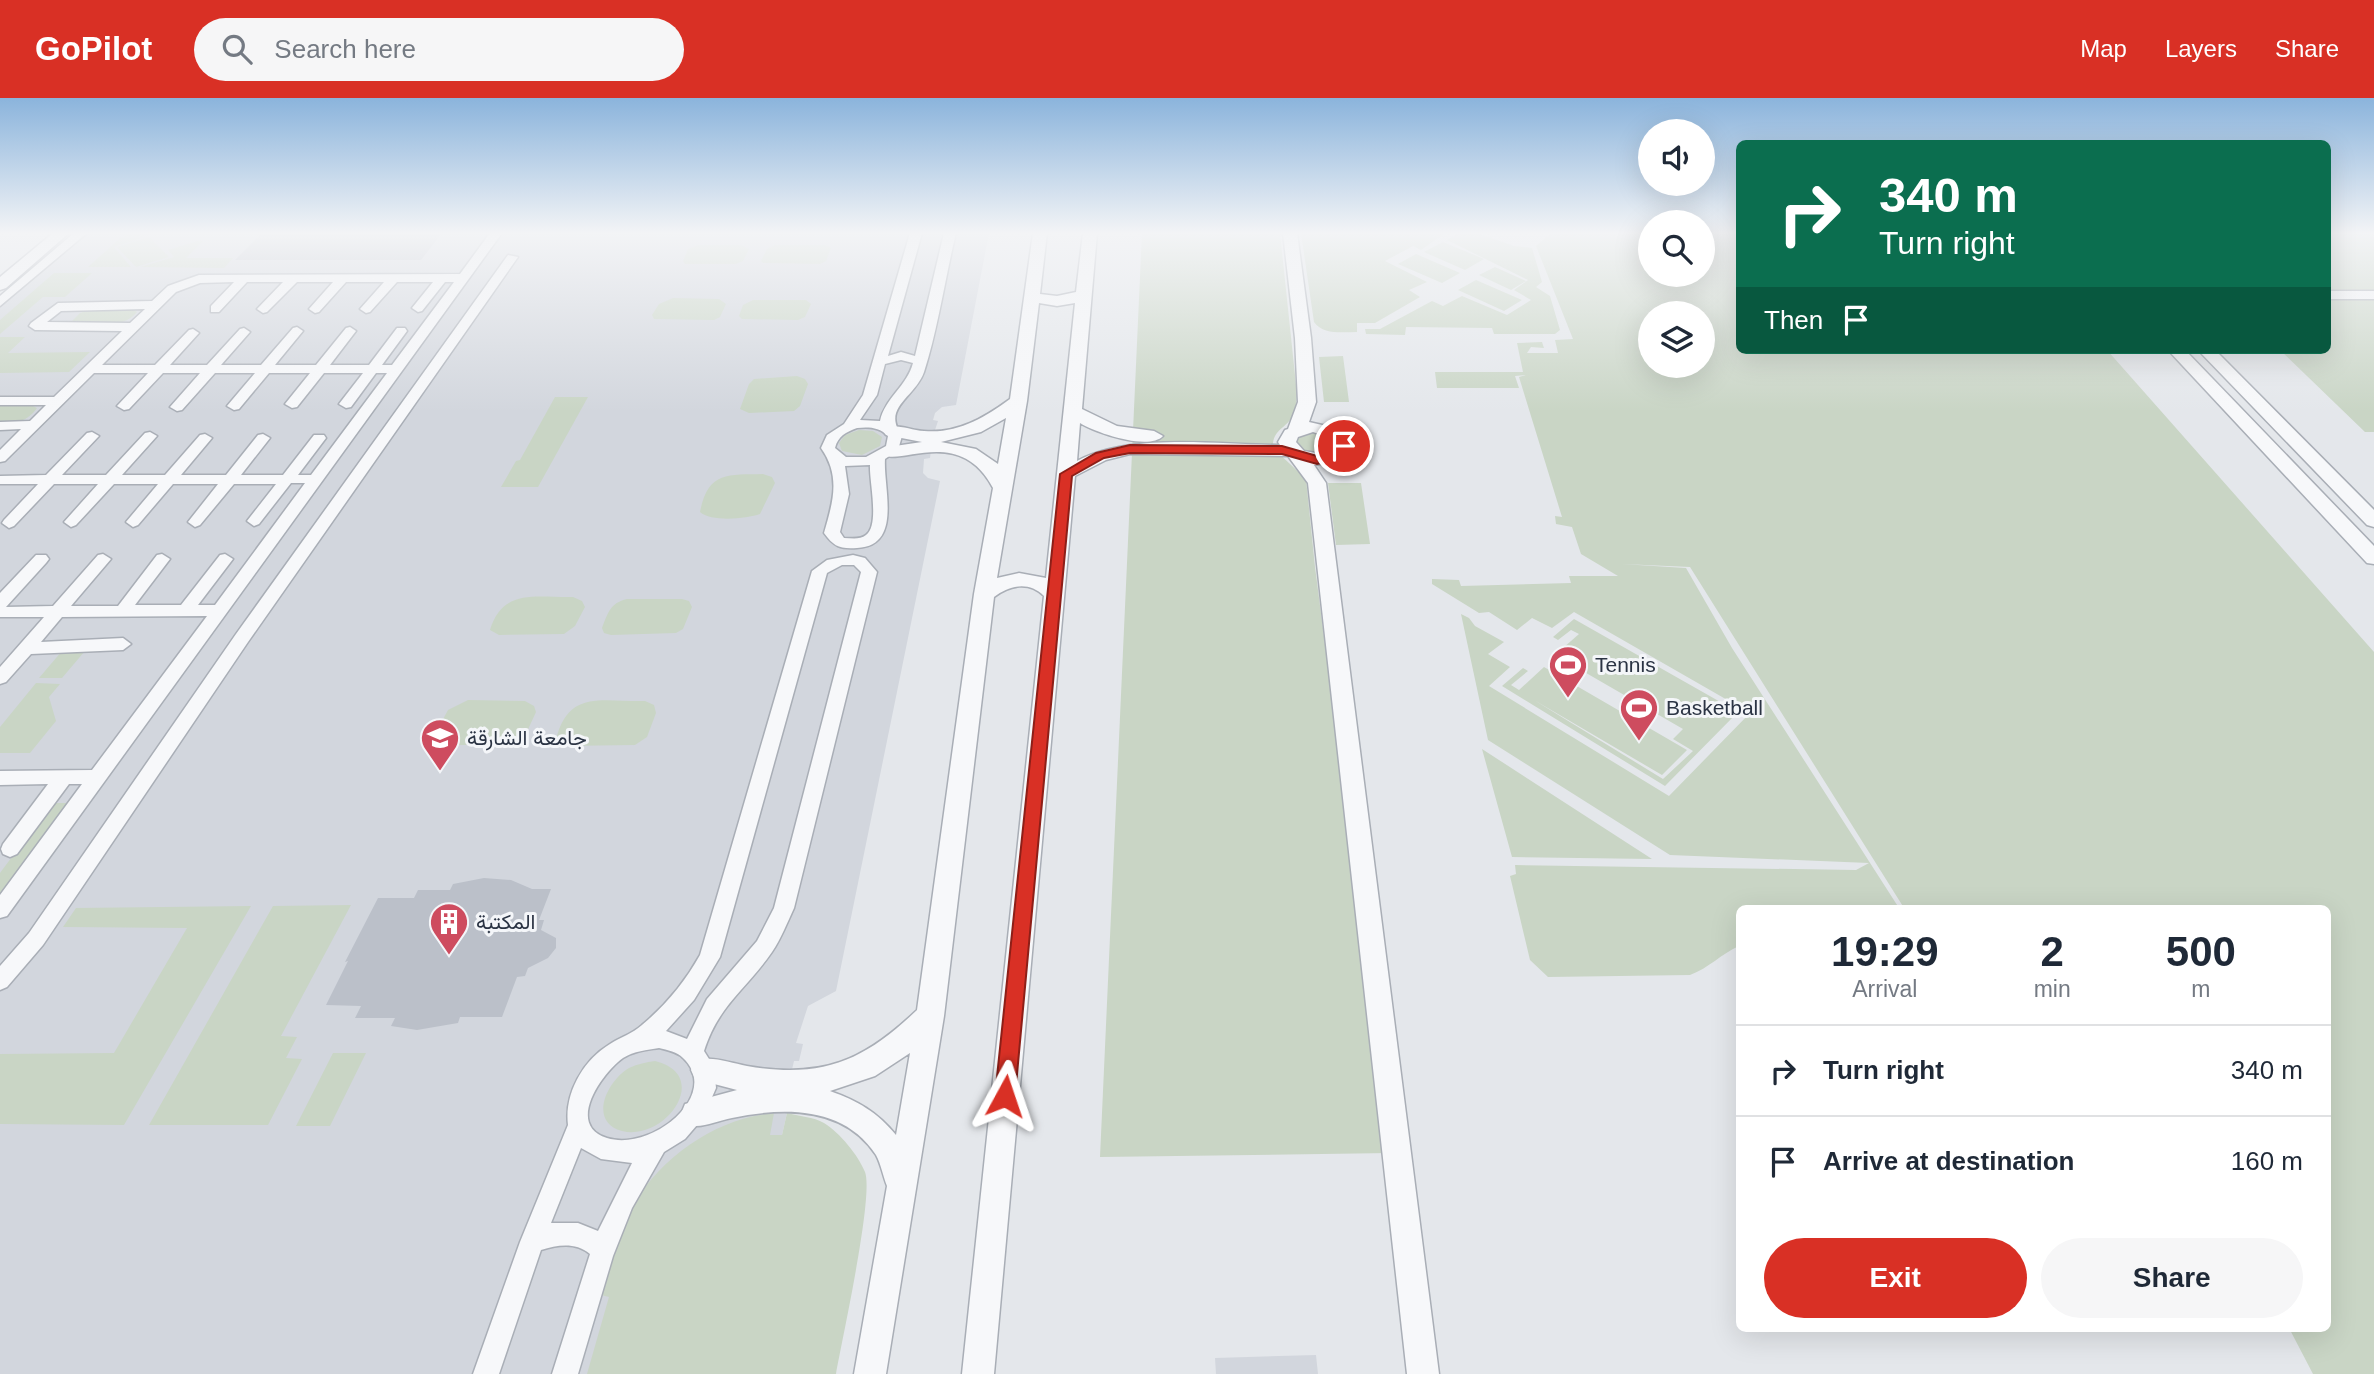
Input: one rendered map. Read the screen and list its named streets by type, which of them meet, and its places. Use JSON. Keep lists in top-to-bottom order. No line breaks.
{"places":{"sports":["Tennis","Basketball"],"school or university":["جامعة الشارقة"],"building":["المكتبة"]},"page":{"header":"GoPilot","search":"Search here","nav":["Map","Layers","Share"],"turn":["340 m","Turn right"],"then":"Then","eta":["19:29","Arrival","2","min","500","m"],"list":[{"name":"Turn right","value":"340 m"},{"name":"Arrive at destination","value":"160 m"}],"buttons":["Exit","Share"]}}
